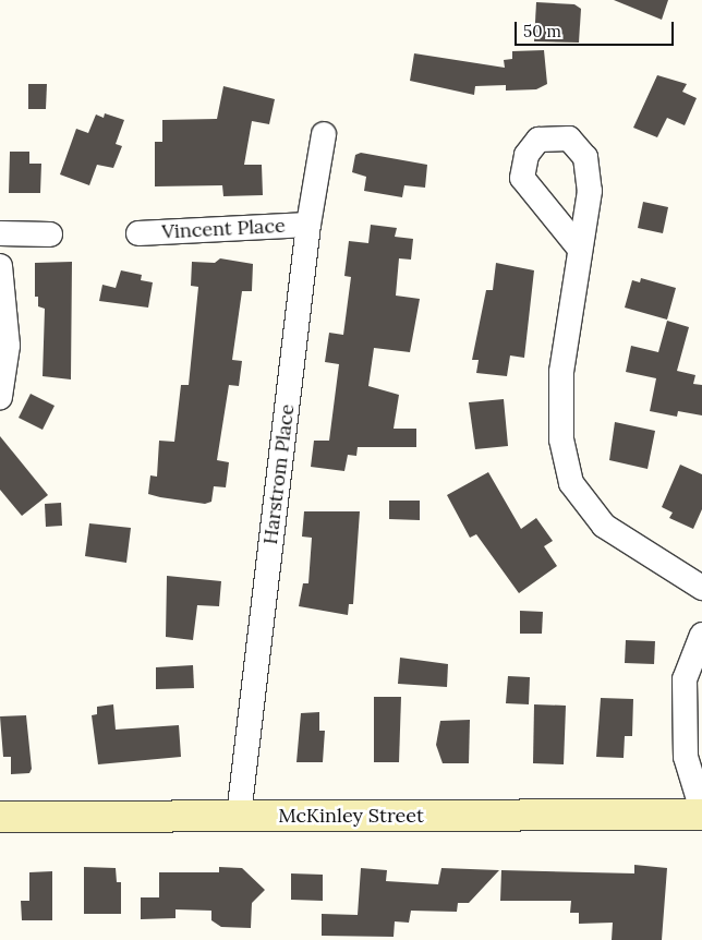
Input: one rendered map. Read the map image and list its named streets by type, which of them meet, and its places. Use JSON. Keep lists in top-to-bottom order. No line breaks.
{"streets":{"main road":["McKinley Street"],"street":["Vincent Place","Harstrom Place"]},"crossings":[["Vincent Place","Harstrom Place"],["Harstrom Place","McKinley Street"]],"scale_bar":"50 m"}
